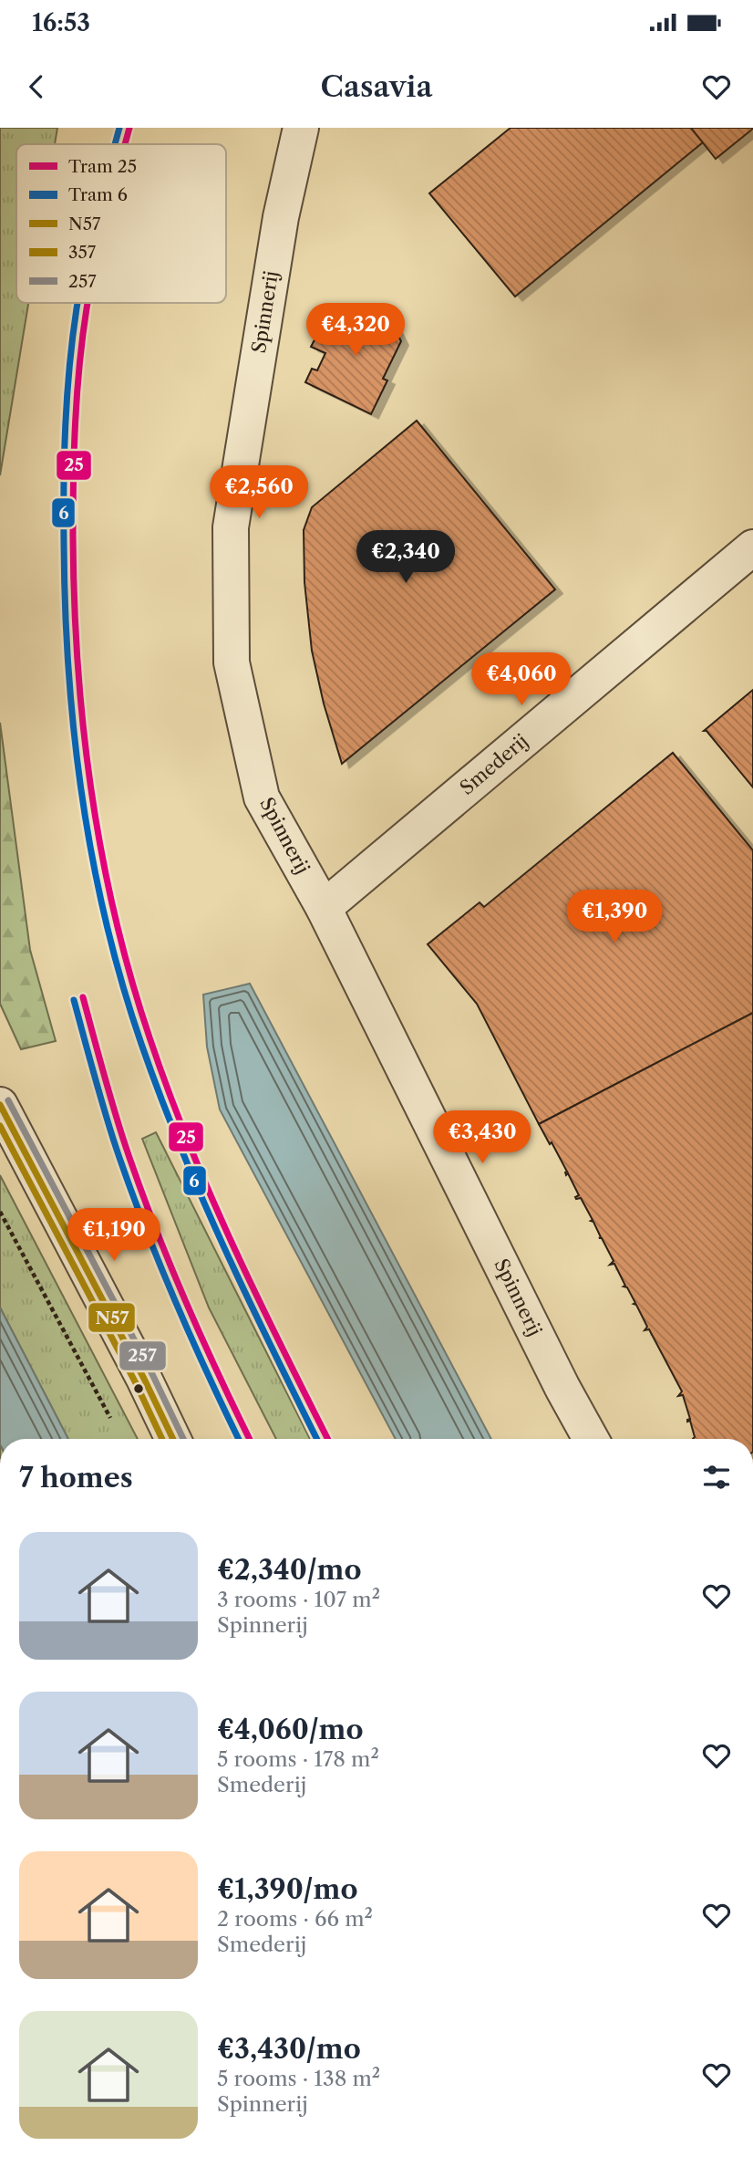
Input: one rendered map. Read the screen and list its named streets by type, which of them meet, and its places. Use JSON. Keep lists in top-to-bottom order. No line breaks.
{"streets":{"street":["Spinnerij","Smederij"]},"crossings":[["Spinnerij","Smederij"]],"lines":["tram line 25","tram line 6","transit line 257","transit line N57","transit line 357"],"legend":["Tram 25","Tram 6","N57","357","257"],"page":{"status":"16:53","header":"Casavia","price":["€4,320","€2,560","€2,340","€4,060","€1,390","€3,430","€1,190"],"heading":"7 homes","list":[{"name":"€2,340/mo","note":"3 rooms · 107 m² · Spinnerij"},{"name":"€4,060/mo","note":"5 rooms · 178 m² · Smederij"},{"name":"€1,390/mo","note":"2 rooms · 66 m² · Smederij"},{"name":"€3,430/mo","note":"5 rooms · 138 m² · Spinnerij"}]}}
